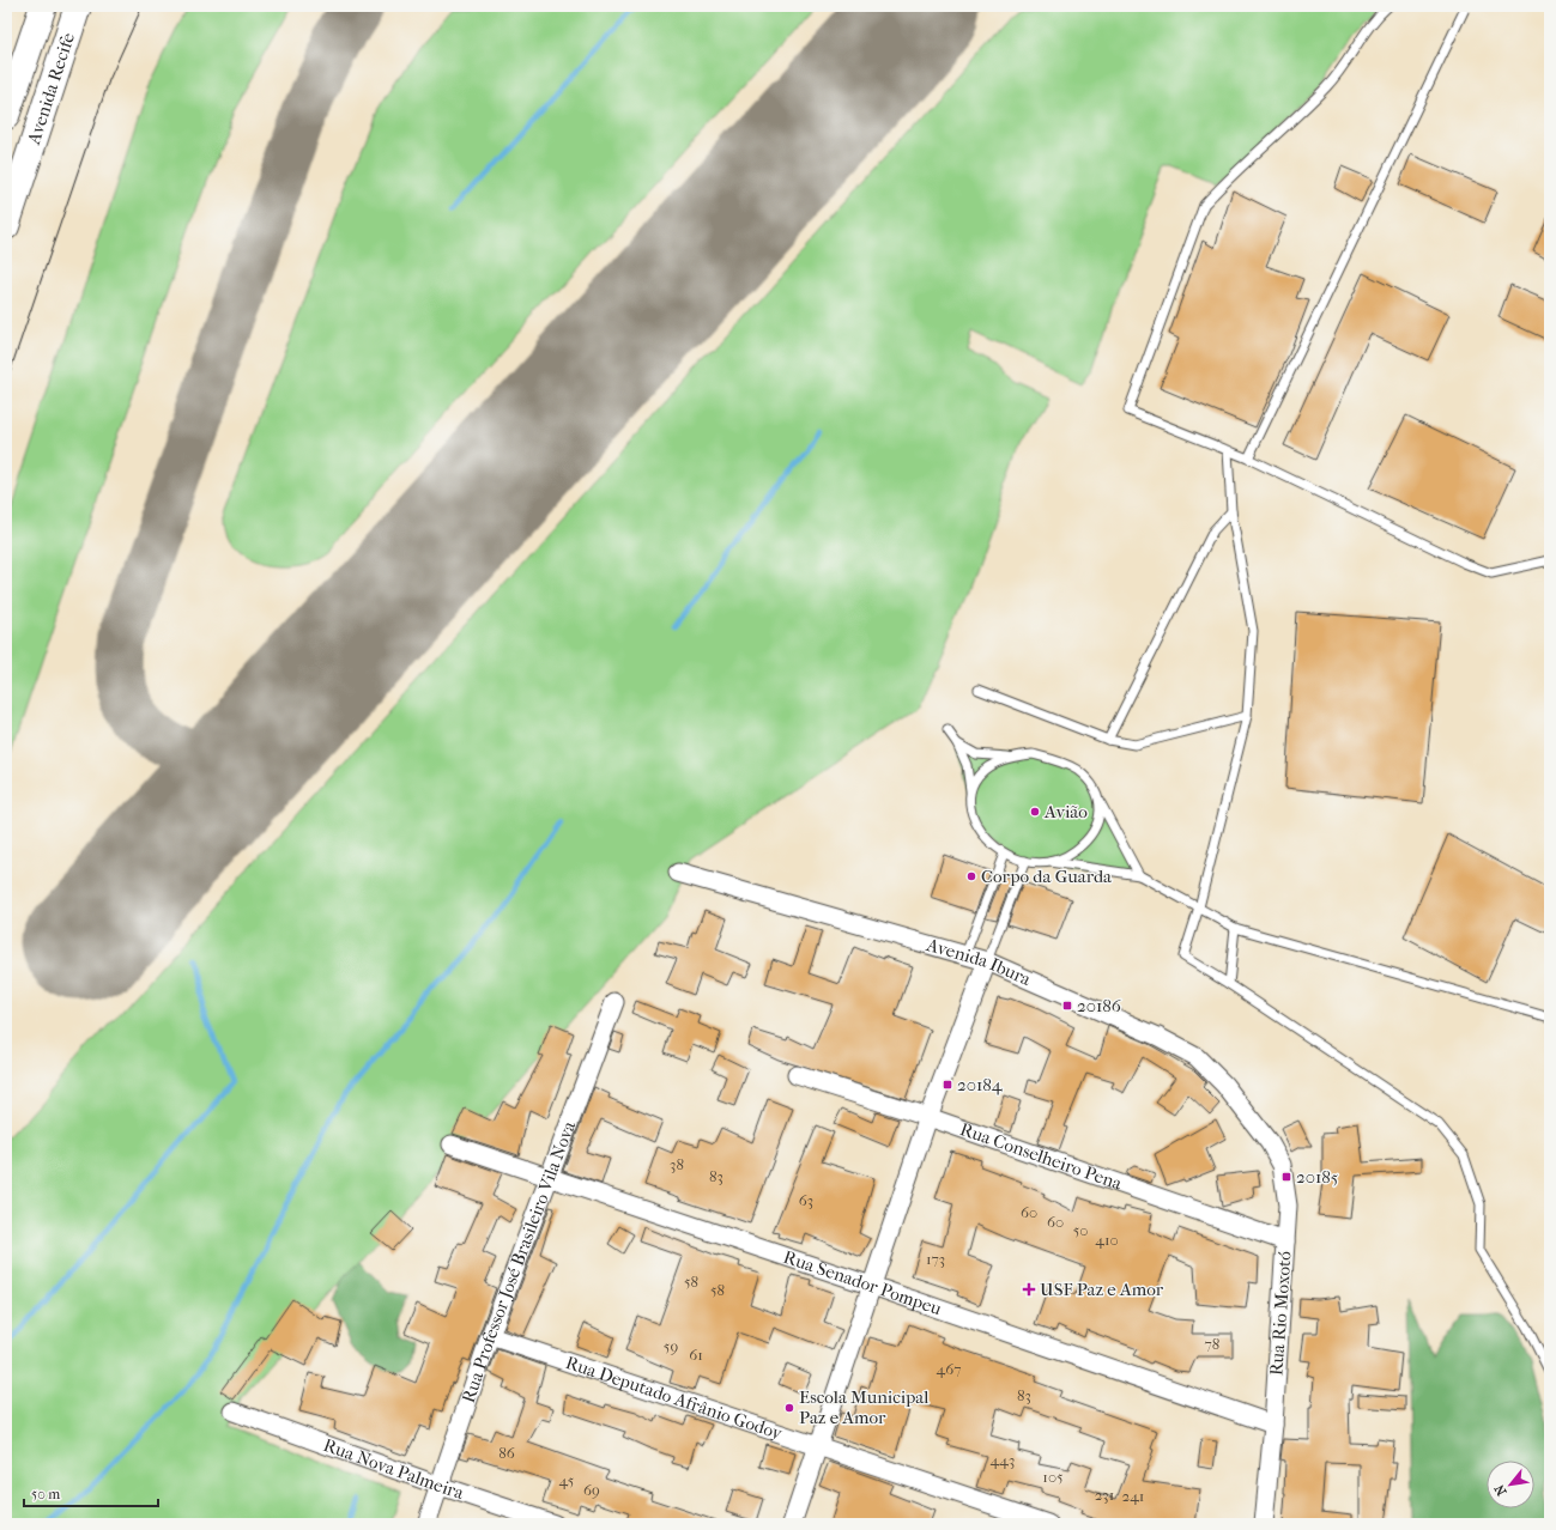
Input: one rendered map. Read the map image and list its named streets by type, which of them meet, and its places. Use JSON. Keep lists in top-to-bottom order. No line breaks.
{"streets":{"main road":["Avenida Recife"],"street":["Avenida Ibura","Rua Conselheiro Pena","Rua Professor José Brasileiro Vila Nova","Rua Senador Pompeu","Rua Rio Moxotó","Rua Deputado Afrânio Godoy","Rua Nova Palmeira"]},"crossings":[["Avenida Ibura","Rua Rio Moxotó"],["Rua Conselheiro Pena","Rua Rio Moxotó"],["Rua Professor José Brasileiro Vila Nova","Rua Senador Pompeu"],["Rua Professor José Brasileiro Vila Nova","Rua Deputado Afrânio Godoy"],["Rua Professor José Brasileiro Vila Nova","Rua Nova Palmeira"],["Rua Senador Pompeu","Rua Rio Moxotó"]],"places":{"other":["Avião","Corpo da Guarda","Escola Municipal Paz e Amor"],"transit":["20186","20184","20185"],"health":["USF Paz e Amor"]},"house_numbers":["38","83","63","60","60","50","410","173","58","58","78","59","61","467","83","86","443","105","45","69","231","241"],"scale_bar":"50 m","north":"bottom left"}
